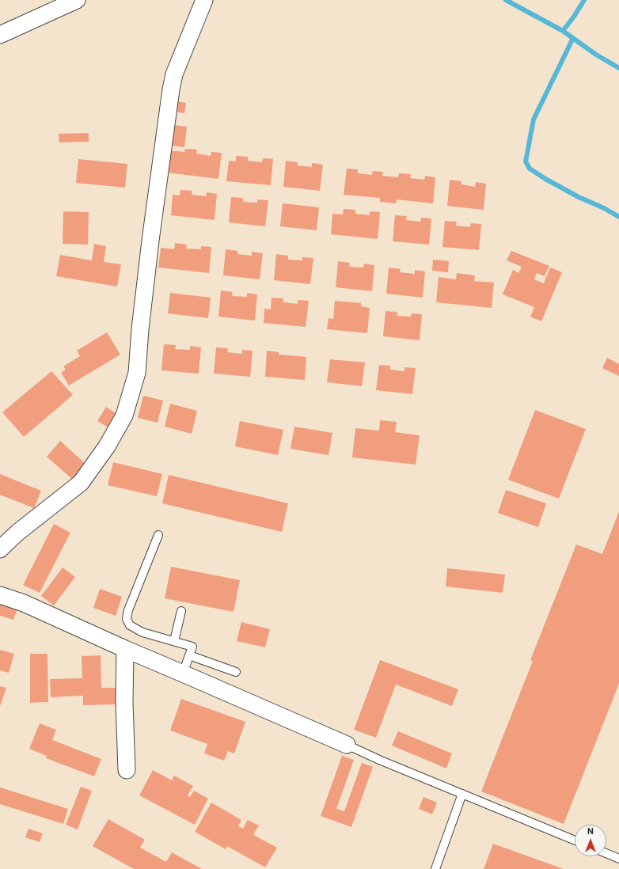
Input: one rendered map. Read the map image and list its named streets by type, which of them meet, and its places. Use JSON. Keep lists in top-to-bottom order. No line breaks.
{"north":"top"}
